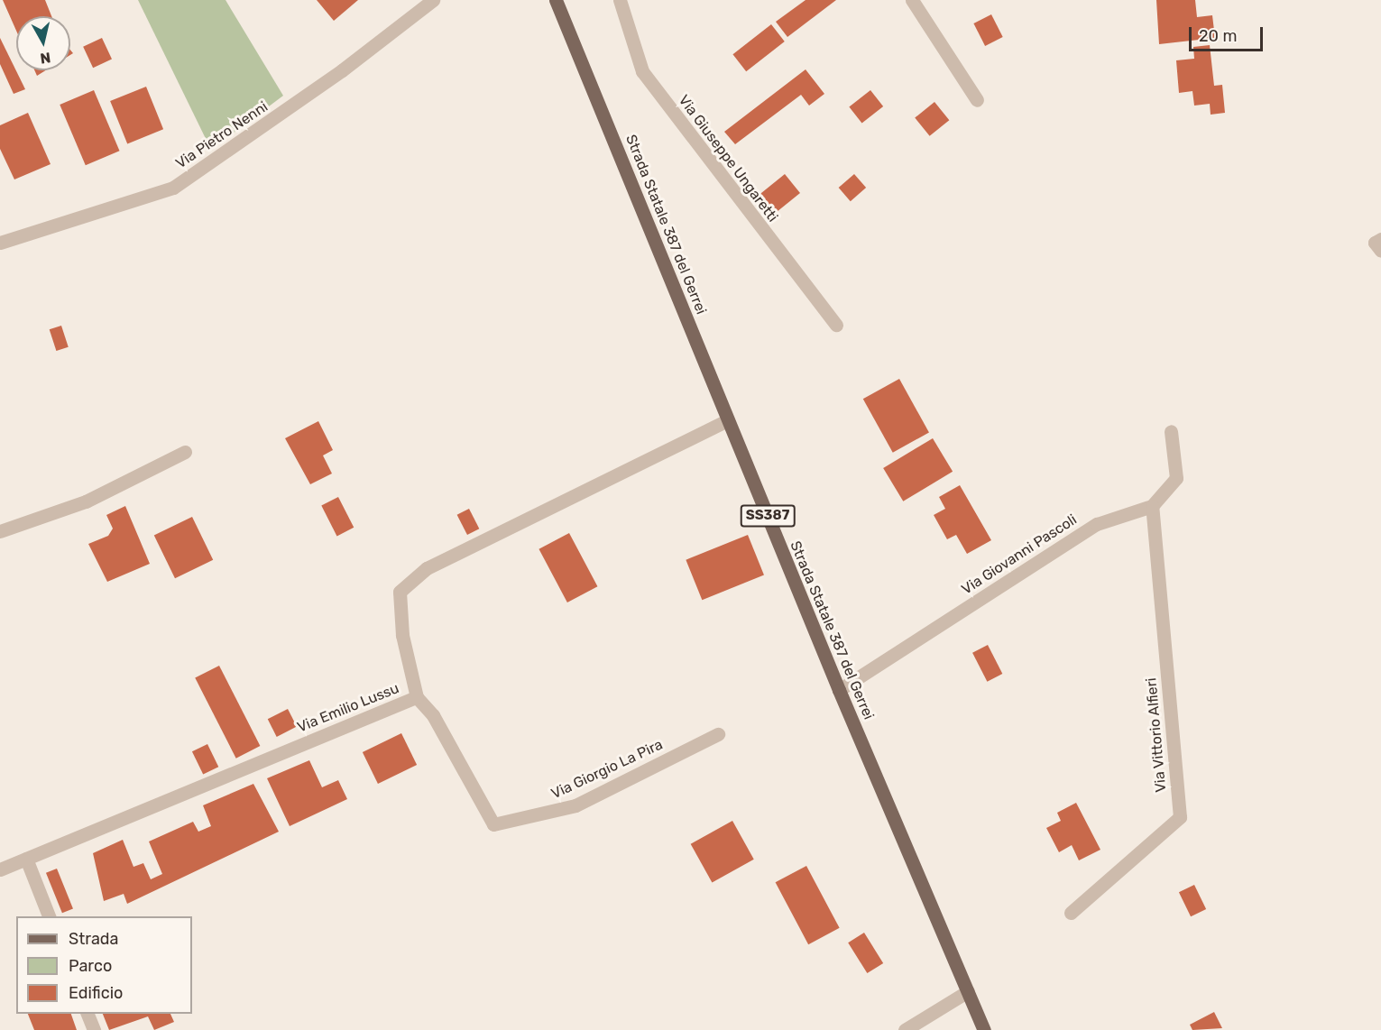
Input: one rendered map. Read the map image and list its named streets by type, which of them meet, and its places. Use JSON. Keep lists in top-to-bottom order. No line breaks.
{"streets":{"main road":["Strada Statale 387 del Gerrei","SS387"],"street":["Via Pietro Nenni","Via Giuseppe Ungaretti","Via Giovanni Pascoli","Via Emilio Lussu","Via Vittorio Alfieri","Via Giorgio La Pira"]},"crossings":[["Strada Statale 387 del Gerrei","Via Giovanni Pascoli"],["Strada Statale 387 del Gerrei","Via Emilio Lussu"],["Via Giovanni Pascoli","Via Vittorio Alfieri"],["Via Emilio Lussu","Via Giorgio La Pira"]],"legend":["Strada","Parco","Edificio"],"scale_bar":"20 m","north":"bottom"}
